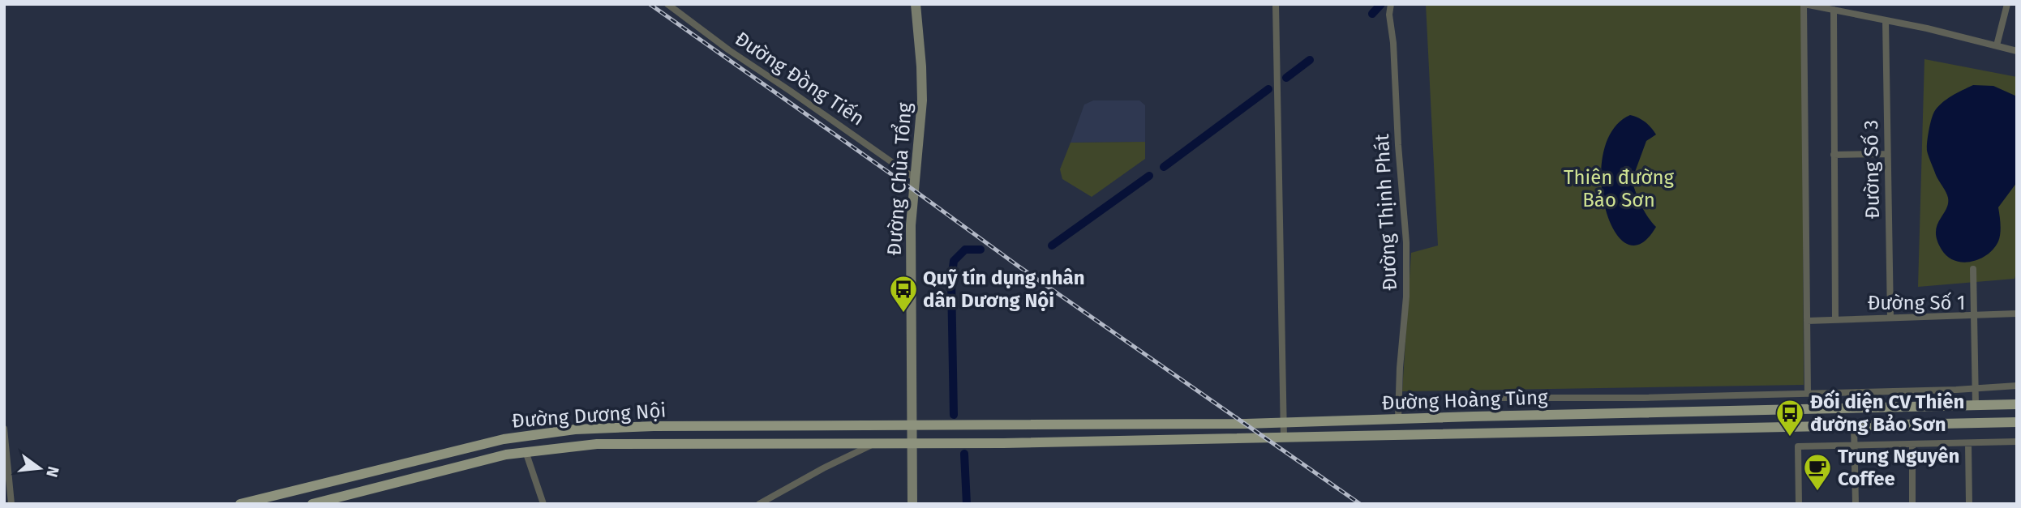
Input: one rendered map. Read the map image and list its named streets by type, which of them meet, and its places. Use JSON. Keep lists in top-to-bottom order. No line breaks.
{"streets":{"main road":["Đường Chùa Tổng","Đường Hoàng Tùng","Đường Dương Nội"],"street":["Đường Đồng Tiến","Đường Số 3","Đường Thịnh Phát","Đường Số 1"]},"crossings":[["Đường Đồng Tiến","Đường Chùa Tổng"],["Đường Số 3","Đường Số 1"],["Đường Chùa Tổng","Đường Hoàng Tùng"],["Đường Chùa Tổng","Đường Dương Nội"],["Đường Thịnh Phát","Đường Hoàng Tùng"],["Đường Số 1","Đường Hoàng Tùng"],["Đường Hoàng Tùng","Đường Dương Nội"]],"parks":["Thiên đường Bảo Sơn"],"places":{"bus stop":["Quỹ tín dụng nhân dân Dương Nội","Đối diện CV Thiên đường Bảo Sơn"],"cafe":["Trung Nguyên Coffee"]},"north":"right"}
